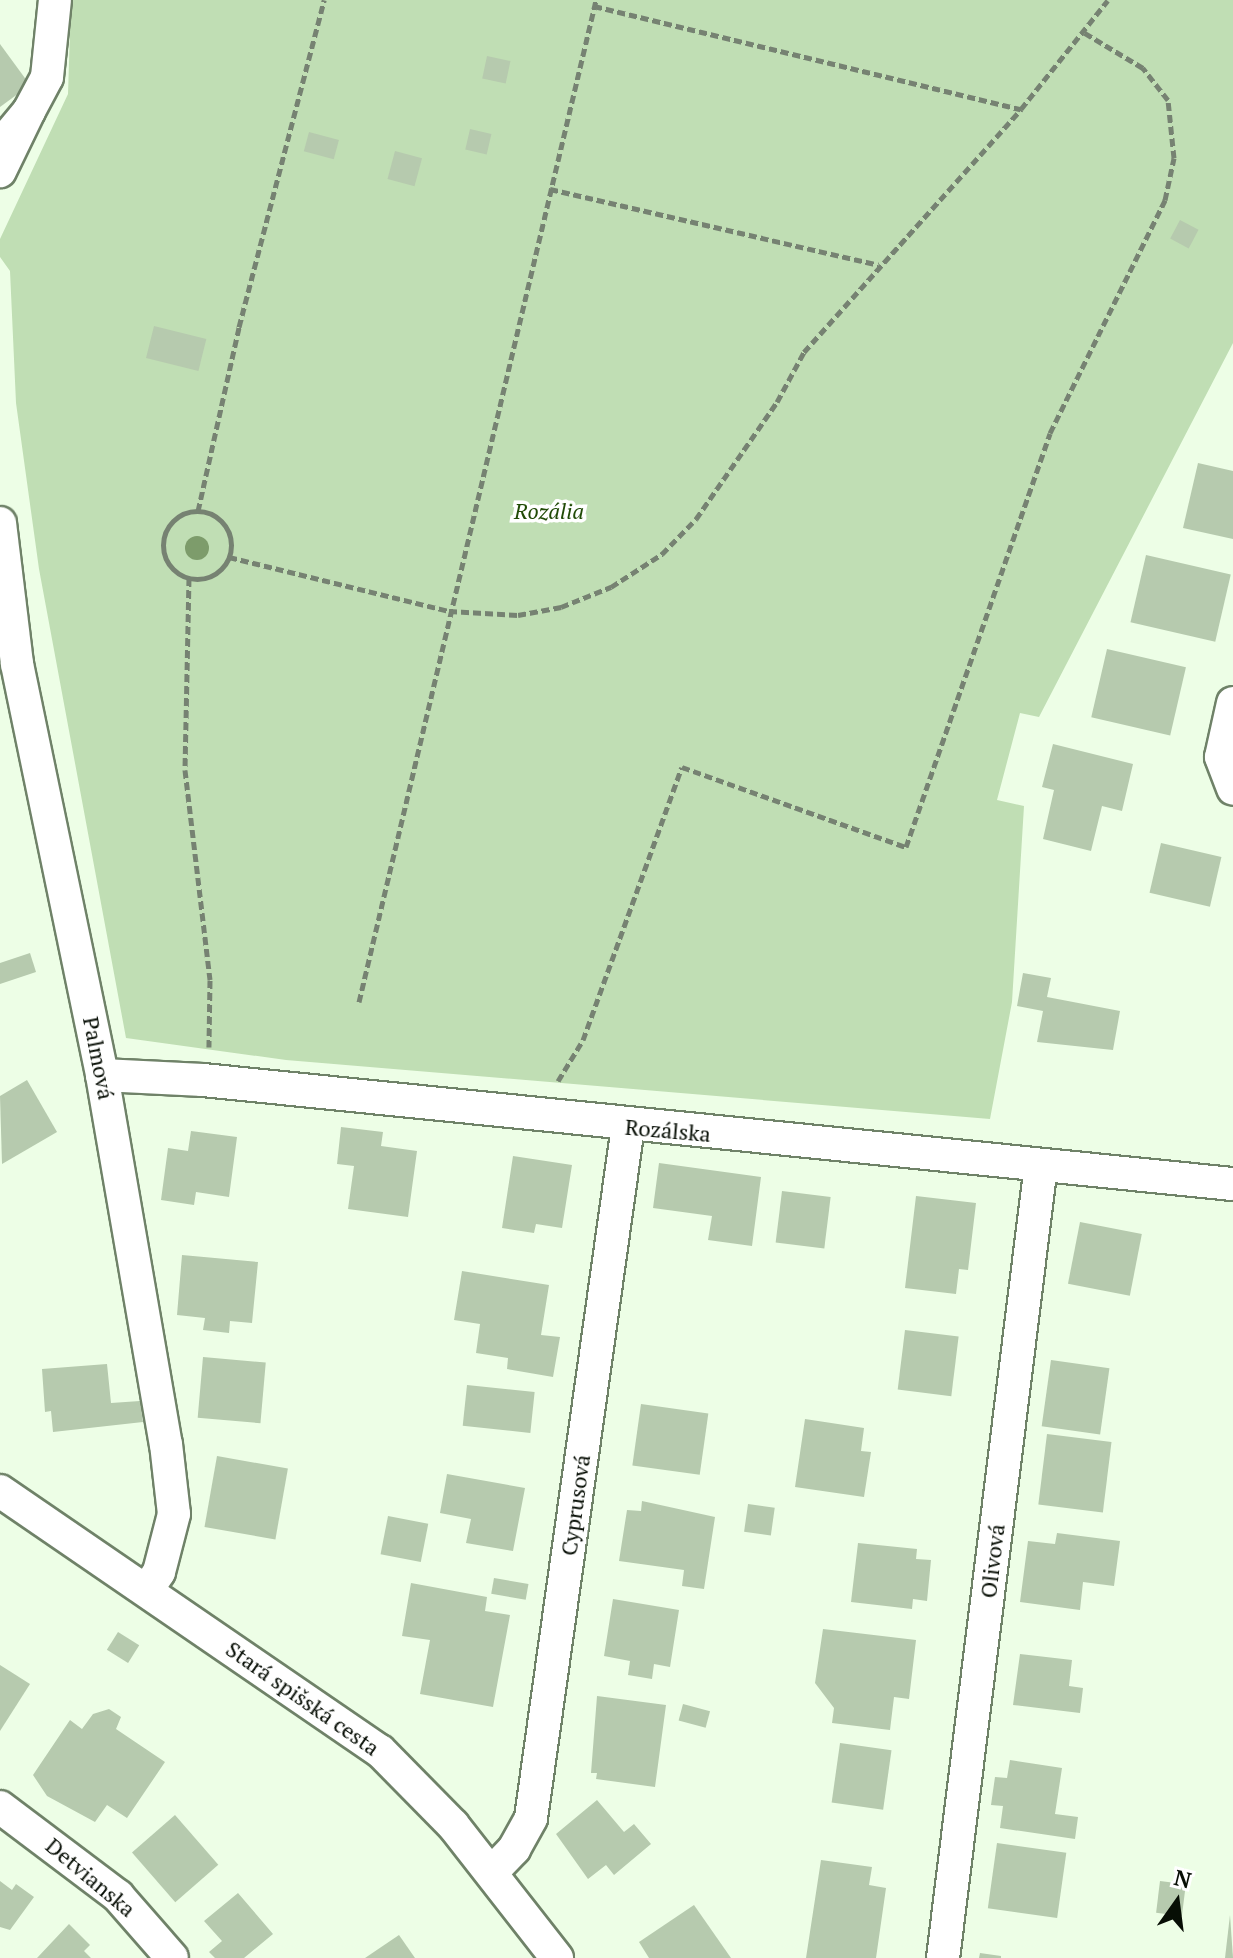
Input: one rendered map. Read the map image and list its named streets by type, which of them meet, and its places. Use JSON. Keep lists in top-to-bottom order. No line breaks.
{"streets":{"street":["Palmová","Rozálska","Cyprusová","Olivová","Stará spišská cesta","Detvianska"]},"crossings":[["Palmová","Rozálska"],["Palmová","Stará spišská cesta"],["Rozálska","Cyprusová"],["Rozálska","Olivová"],["Cyprusová","Stará spišská cesta"]],"parks":["Rozália"],"north":"top"}
